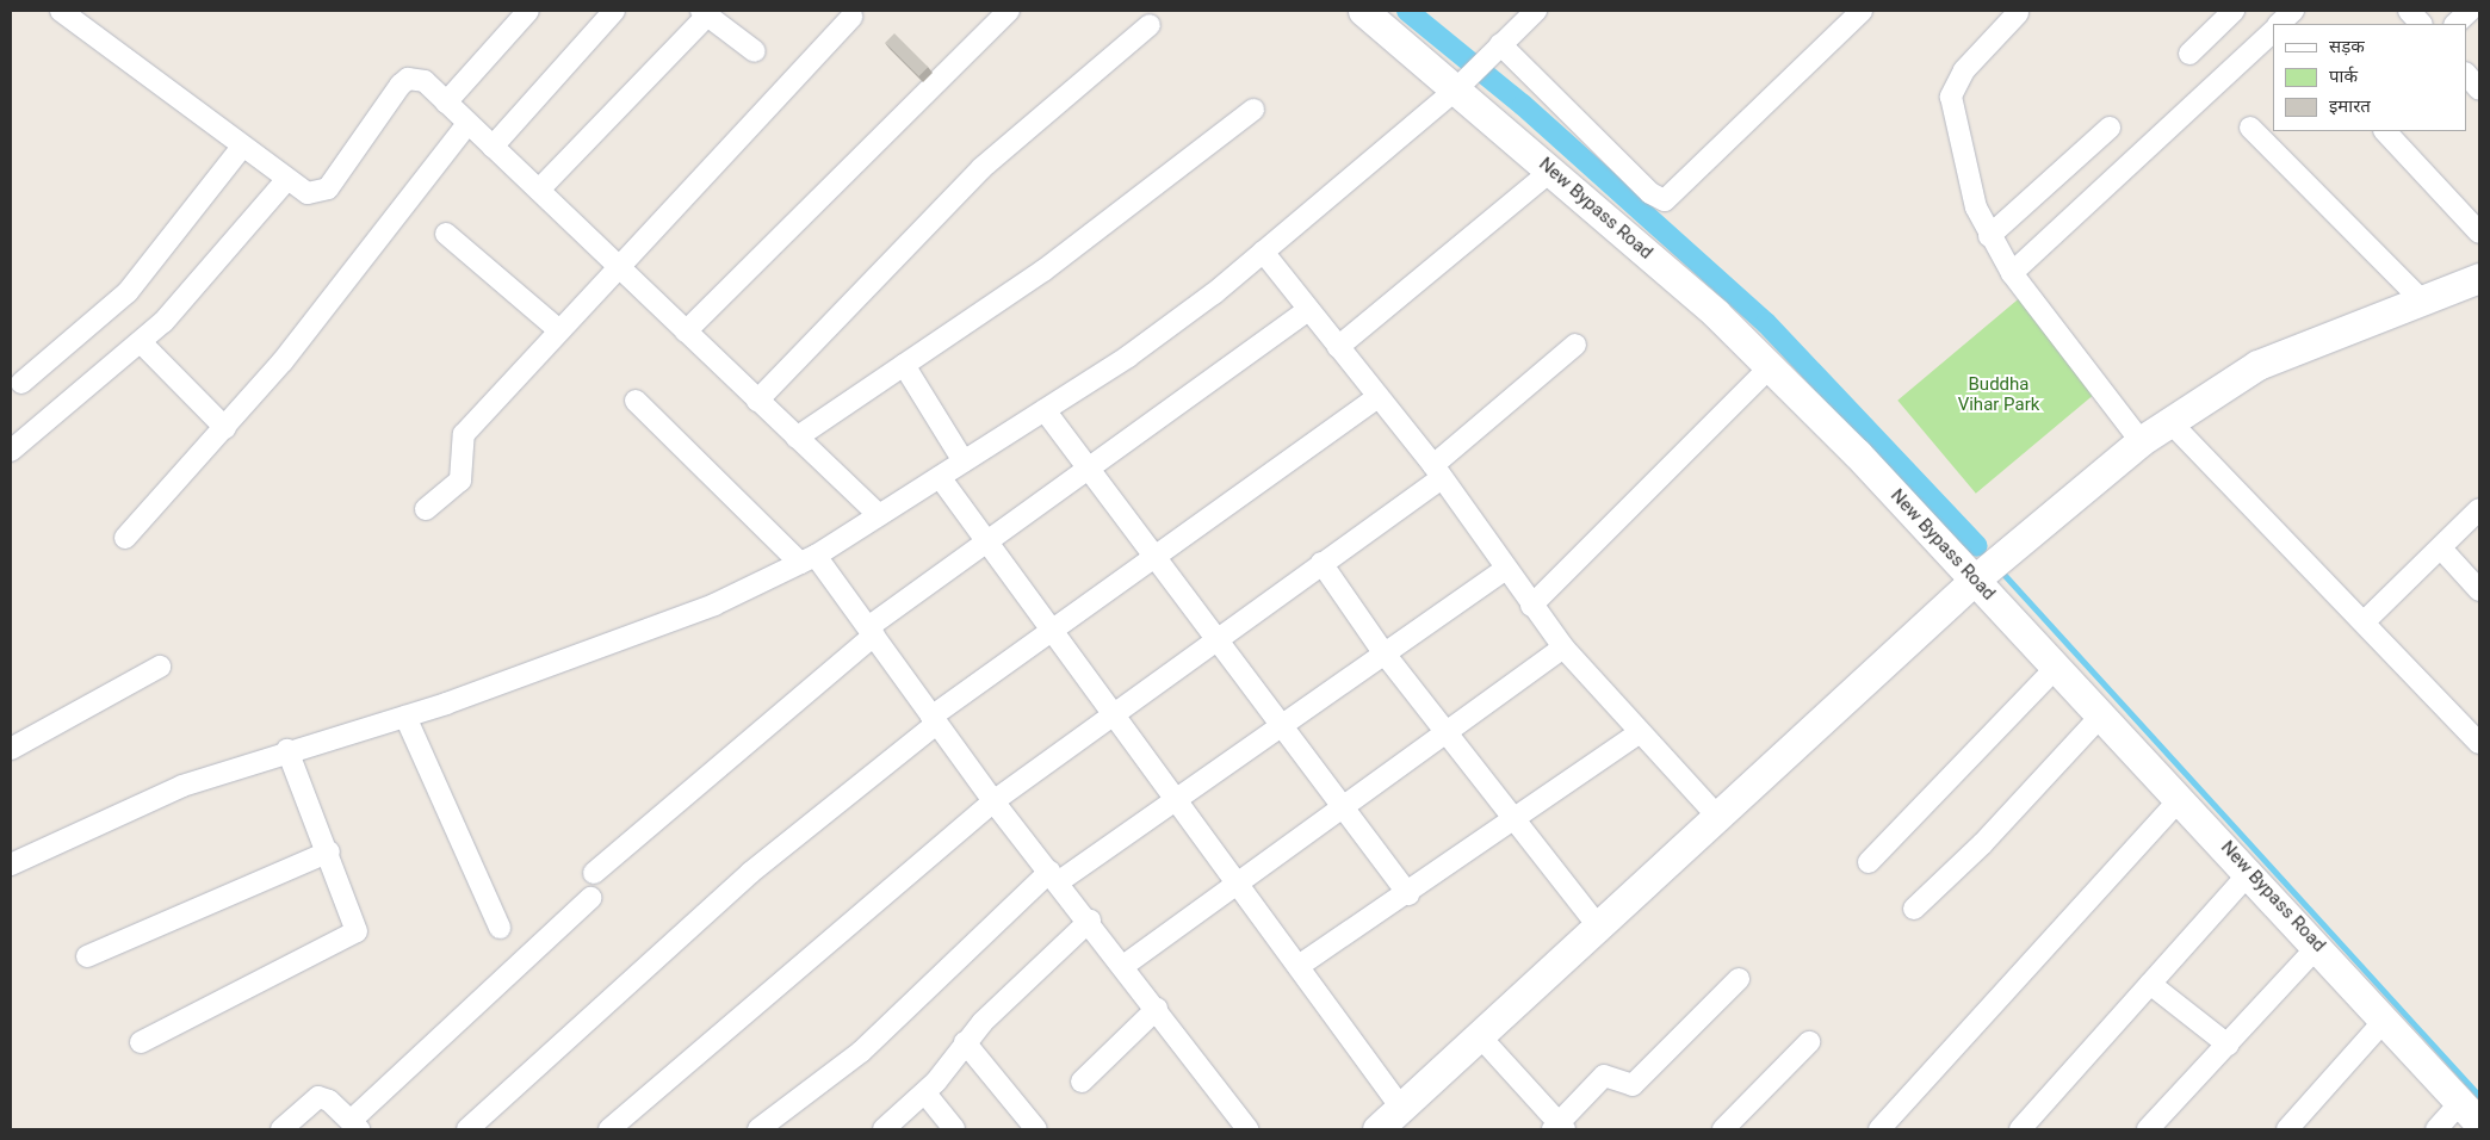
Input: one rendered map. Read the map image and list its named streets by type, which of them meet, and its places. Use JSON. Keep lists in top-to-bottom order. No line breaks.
{"streets":{"main road":["New Bypass Road"]},"parks":["Buddha Vihar Park"],"legend":["सड़क","पार्क","इमारत"]}
